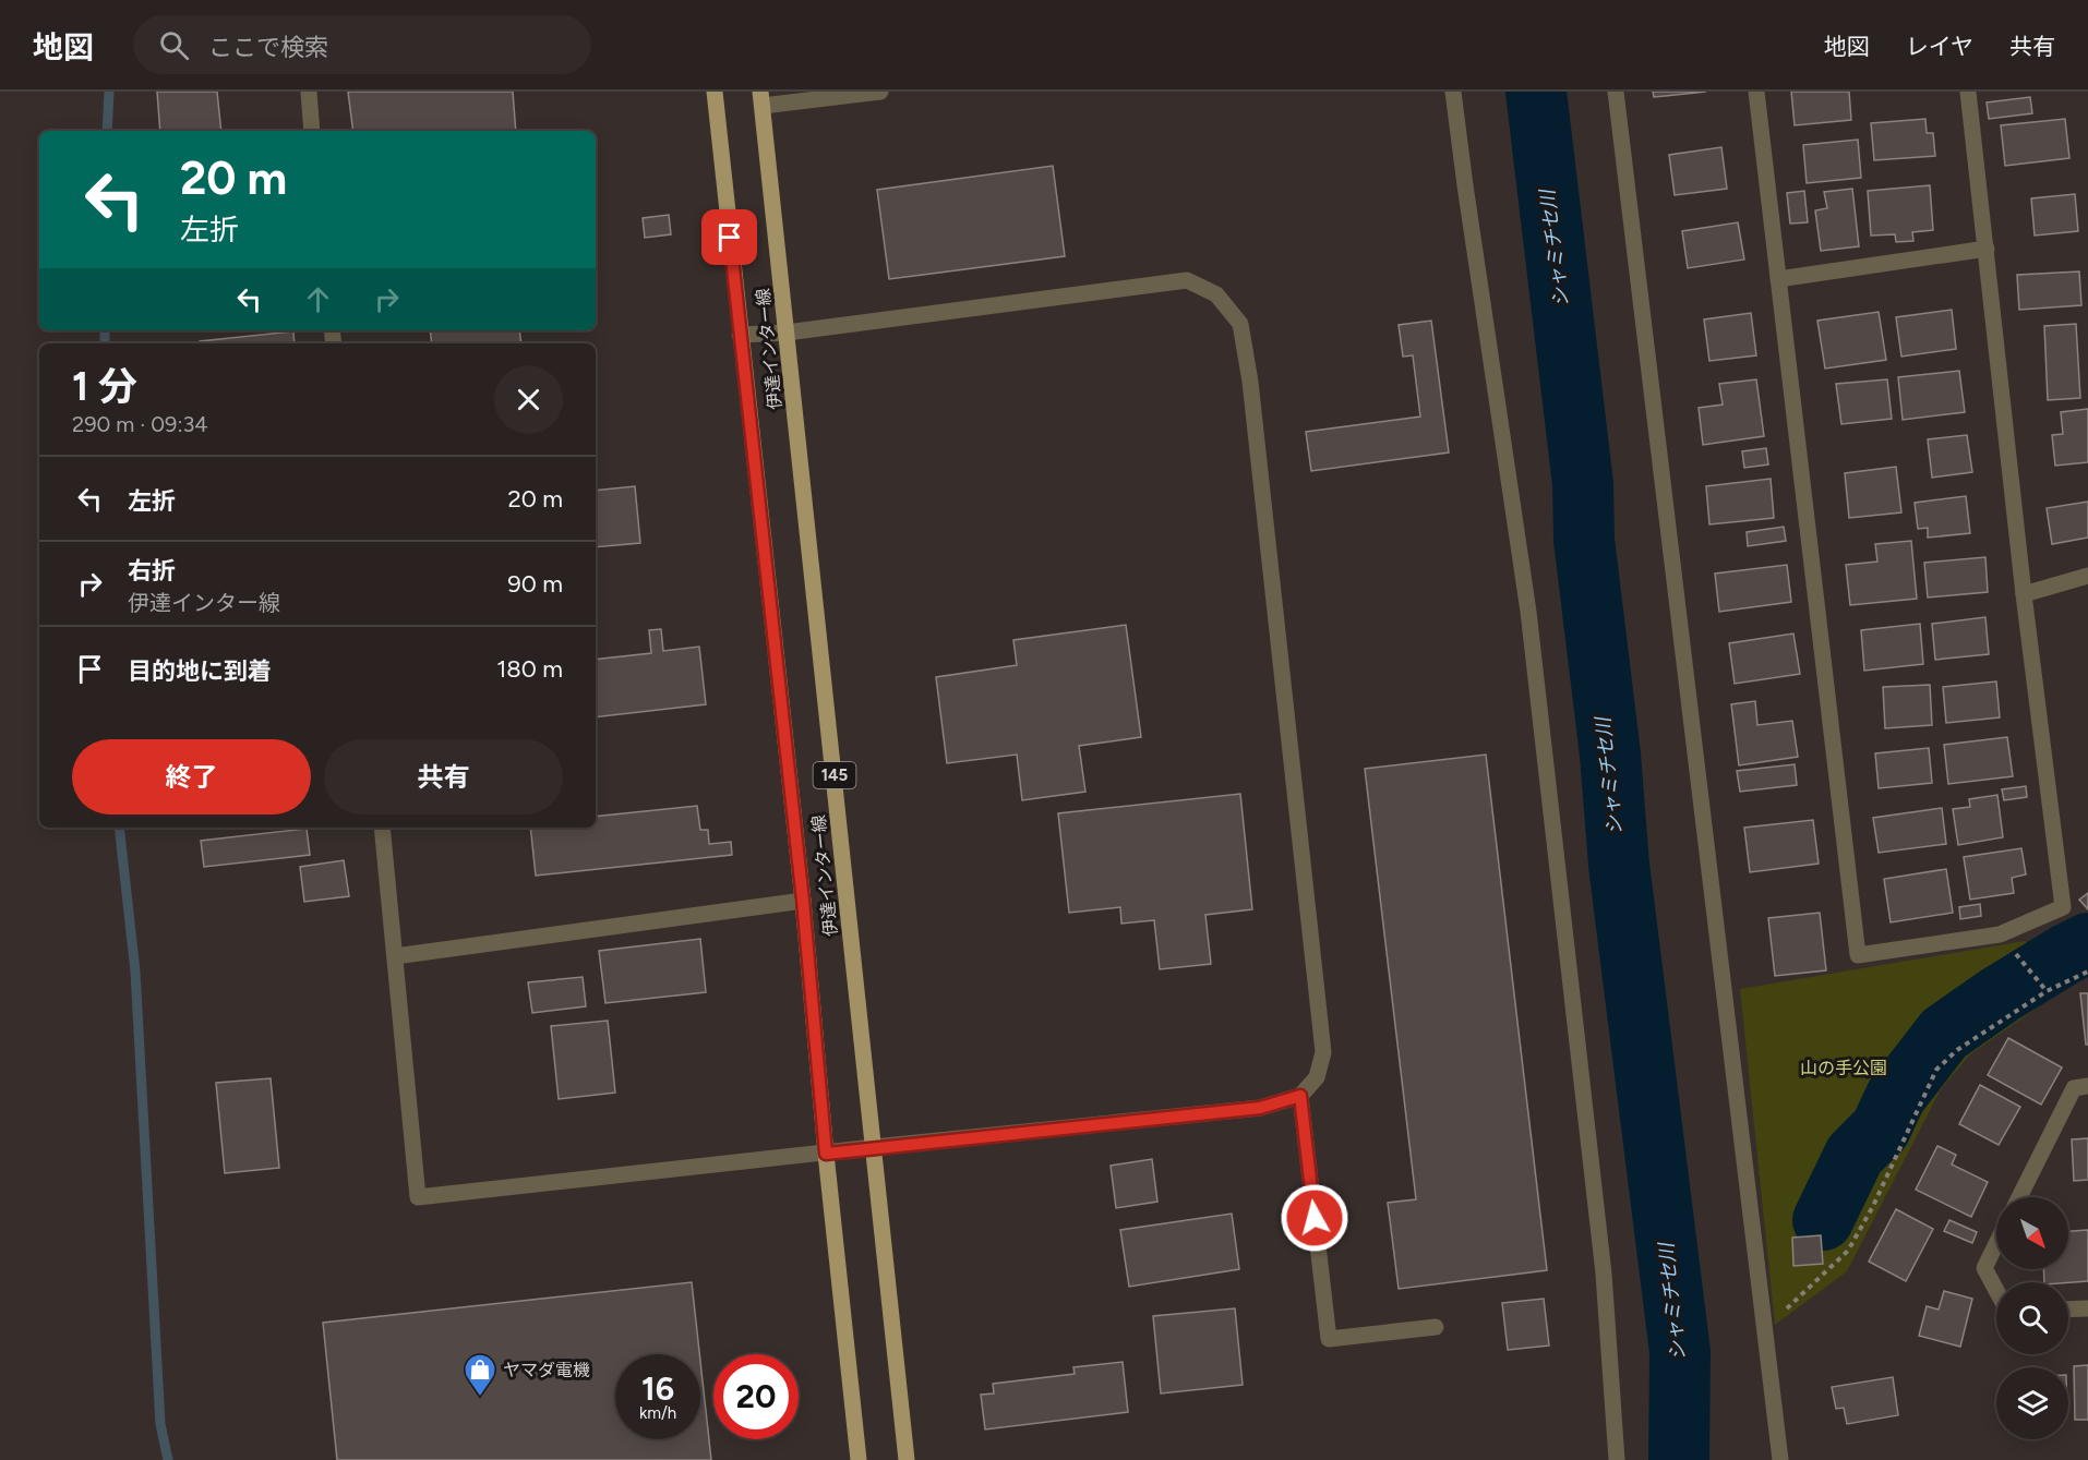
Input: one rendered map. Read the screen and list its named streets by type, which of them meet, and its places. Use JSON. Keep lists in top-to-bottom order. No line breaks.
{"streets":{"main road":["伊達インター線","145"]},"water":["シャミチセ川"],"parks":["山の手公園"],"places":{"shop":["ヤマダ電機"]},"north":"bottom right","page":{"header":"地図","search":"ここで検索","nav":["地図","レイヤ","共有"],"turn":["20 m","左折"],"heading":["1 分","290 m · 09:34"],"list":[{"name":"左折","value":"20 m"},{"name":"右折","note":"伊達インター線","value":"90 m"},{"name":"目的地に到着","value":"180 m"}],"buttons":["終了","共有"],"speed":"16 km/h","limit":"20"}}
